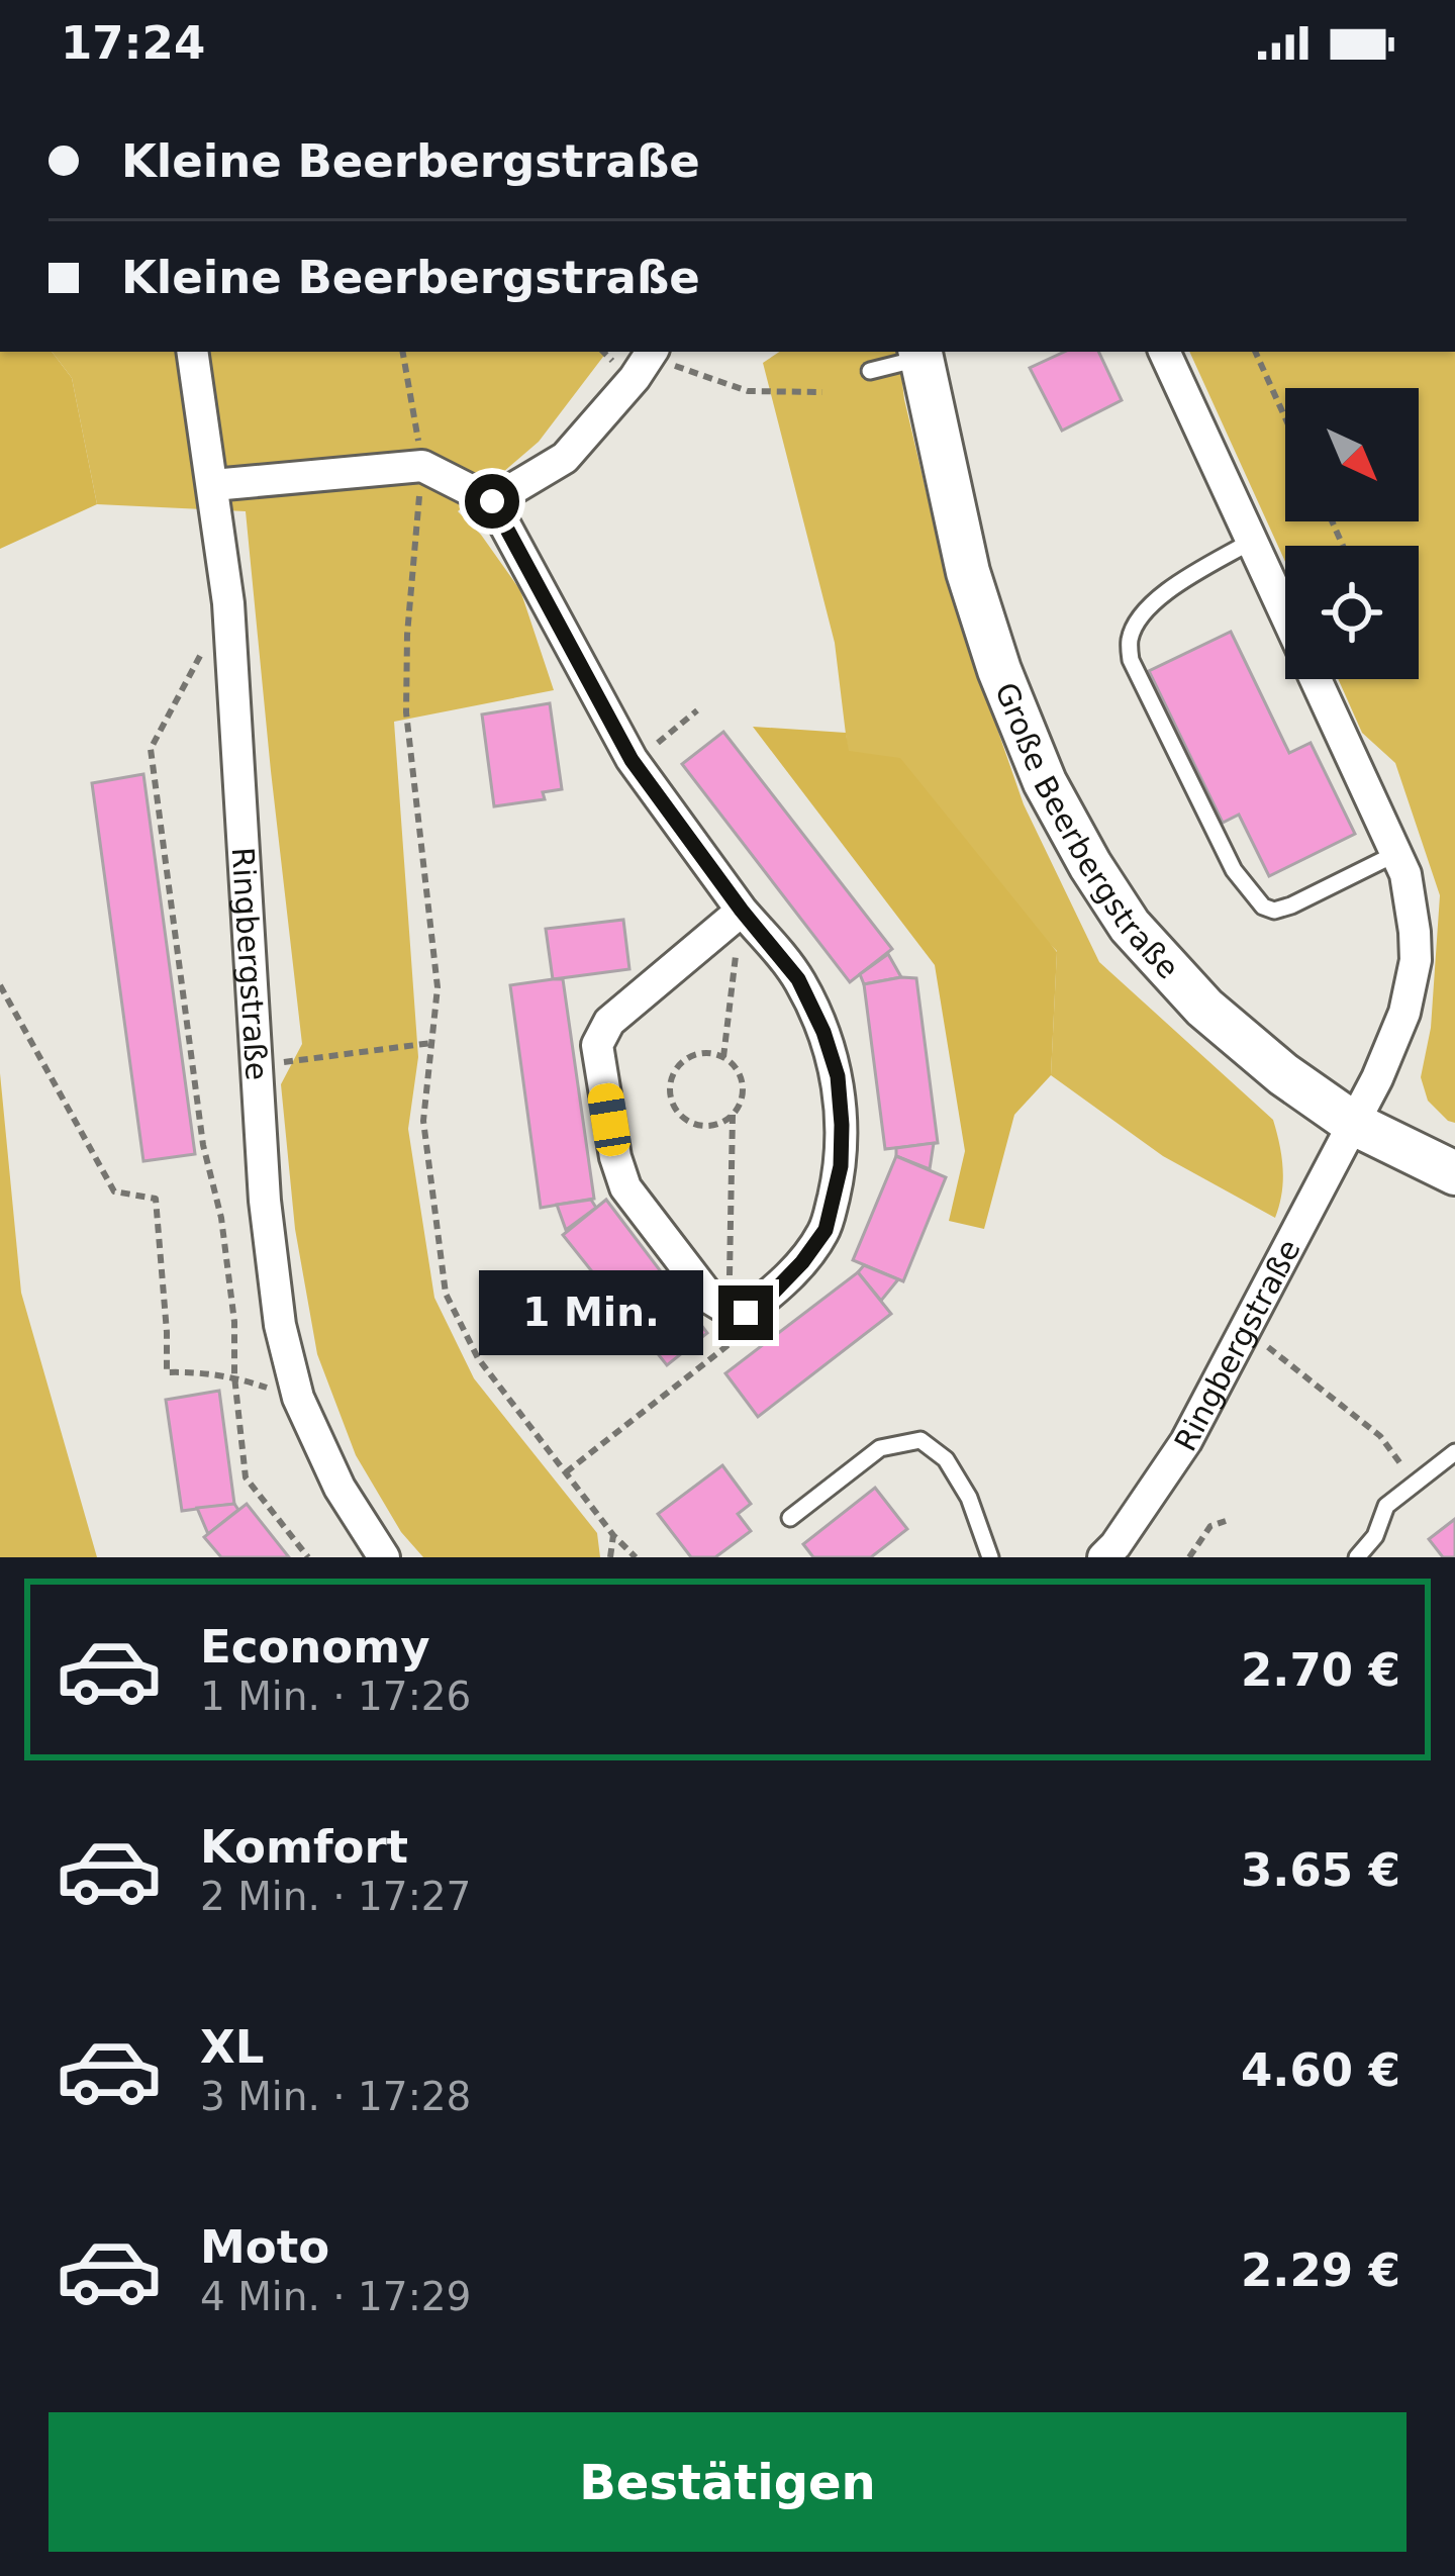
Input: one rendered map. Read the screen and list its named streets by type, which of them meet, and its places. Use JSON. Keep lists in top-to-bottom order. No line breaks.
{"streets":{"street":["Große Beerbergstraße","Ringbergstraße"]},"crossings":[["Große Beerbergstraße","Ringbergstraße"]],"north":"bottom right","page":{"status":"17:24","banner":["Kleine Beerbergstraße","Kleine Beerbergstraße"],"bubble":"1 Min.","list":[{"name":"Economy","note":"1 Min. · 17:26","value":"2.70 €"},{"name":"Komfort","note":"2 Min. · 17:27","value":"3.65 €"},{"name":"XL","note":"3 Min. · 17:28","value":"4.60 €"},{"name":"Moto","note":"4 Min. · 17:29","value":"2.29 €"}],"buttons":"Bestätigen"}}
